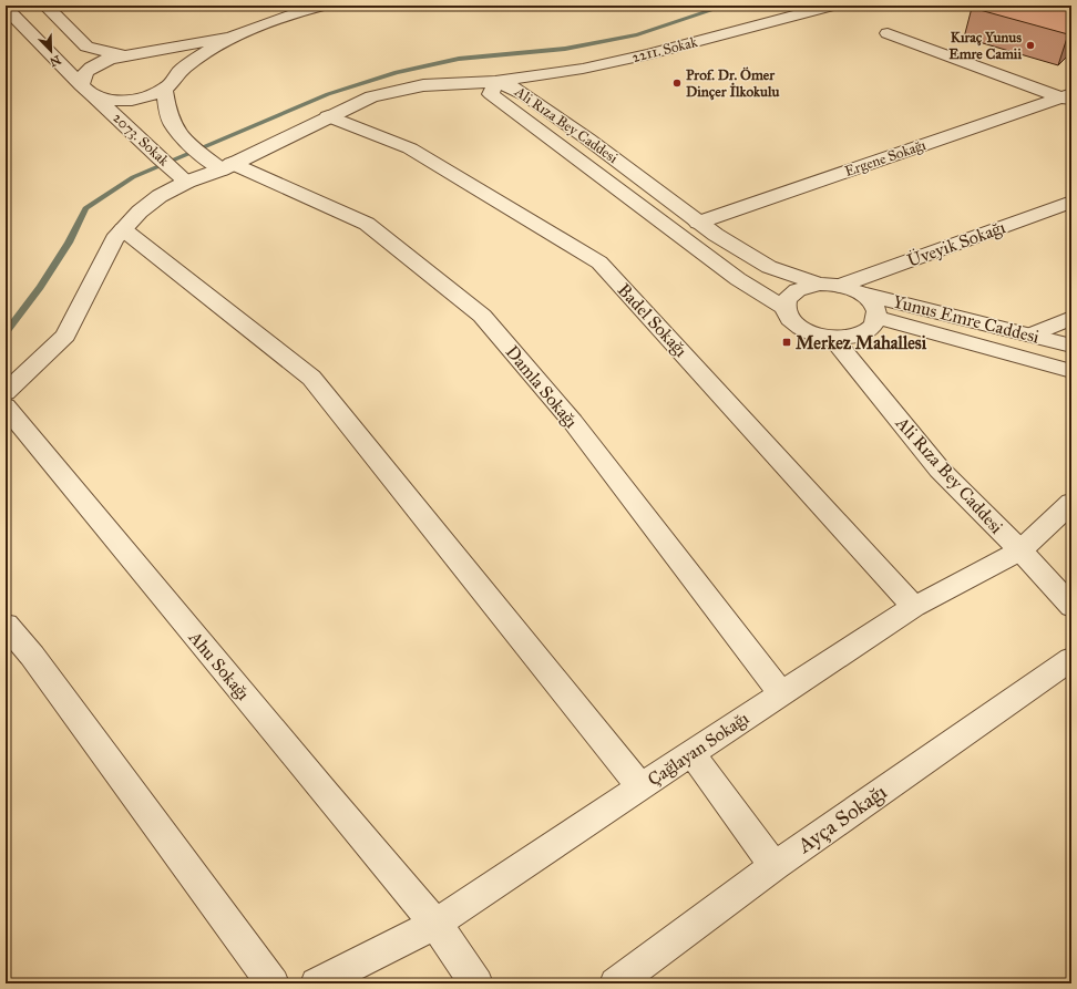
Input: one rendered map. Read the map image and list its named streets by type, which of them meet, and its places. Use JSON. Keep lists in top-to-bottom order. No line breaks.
{"streets":{"street":["2211. Sokak","Ali Rıza Bey Caddesi","2073. Sokak","Ergene Sokağı","Üveyik Sokağı","Yunus Emre Caddesi","Badel Sokağı","Damla Sokağı","Ahu Sokağı","Çağlayan Sokağı","Ayça Sokağı"]},"crossings":[["2211. Sokak","Ali Rıza Bey Caddesi"],["2211. Sokak","2073. Sokak"],["2211. Sokak","Badel Sokağı"],["2211. Sokak","Damla Sokağı"],["Ali Rıza Bey Caddesi","Ergene Sokağı"],["Ali Rıza Bey Caddesi","Üveyik Sokağı"],["Ali Rıza Bey Caddesi","Yunus Emre Caddesi"],["Ali Rıza Bey Caddesi","Çağlayan Sokağı"],["2073. Sokak","Damla Sokağı"],["Üveyik Sokağı","Yunus Emre Caddesi"],["Badel Sokağı","Çağlayan Sokağı"],["Damla Sokağı","Çağlayan Sokağı"],["Ahu Sokağı","Çağlayan Sokağı"]],"places":{"other":["Kıraç Yunus Emre Camii","Prof. Dr. Ömer Dinçer İlkokulu"],"transit":["Merkez Mahallesi"]},"north":"bottom right"}
